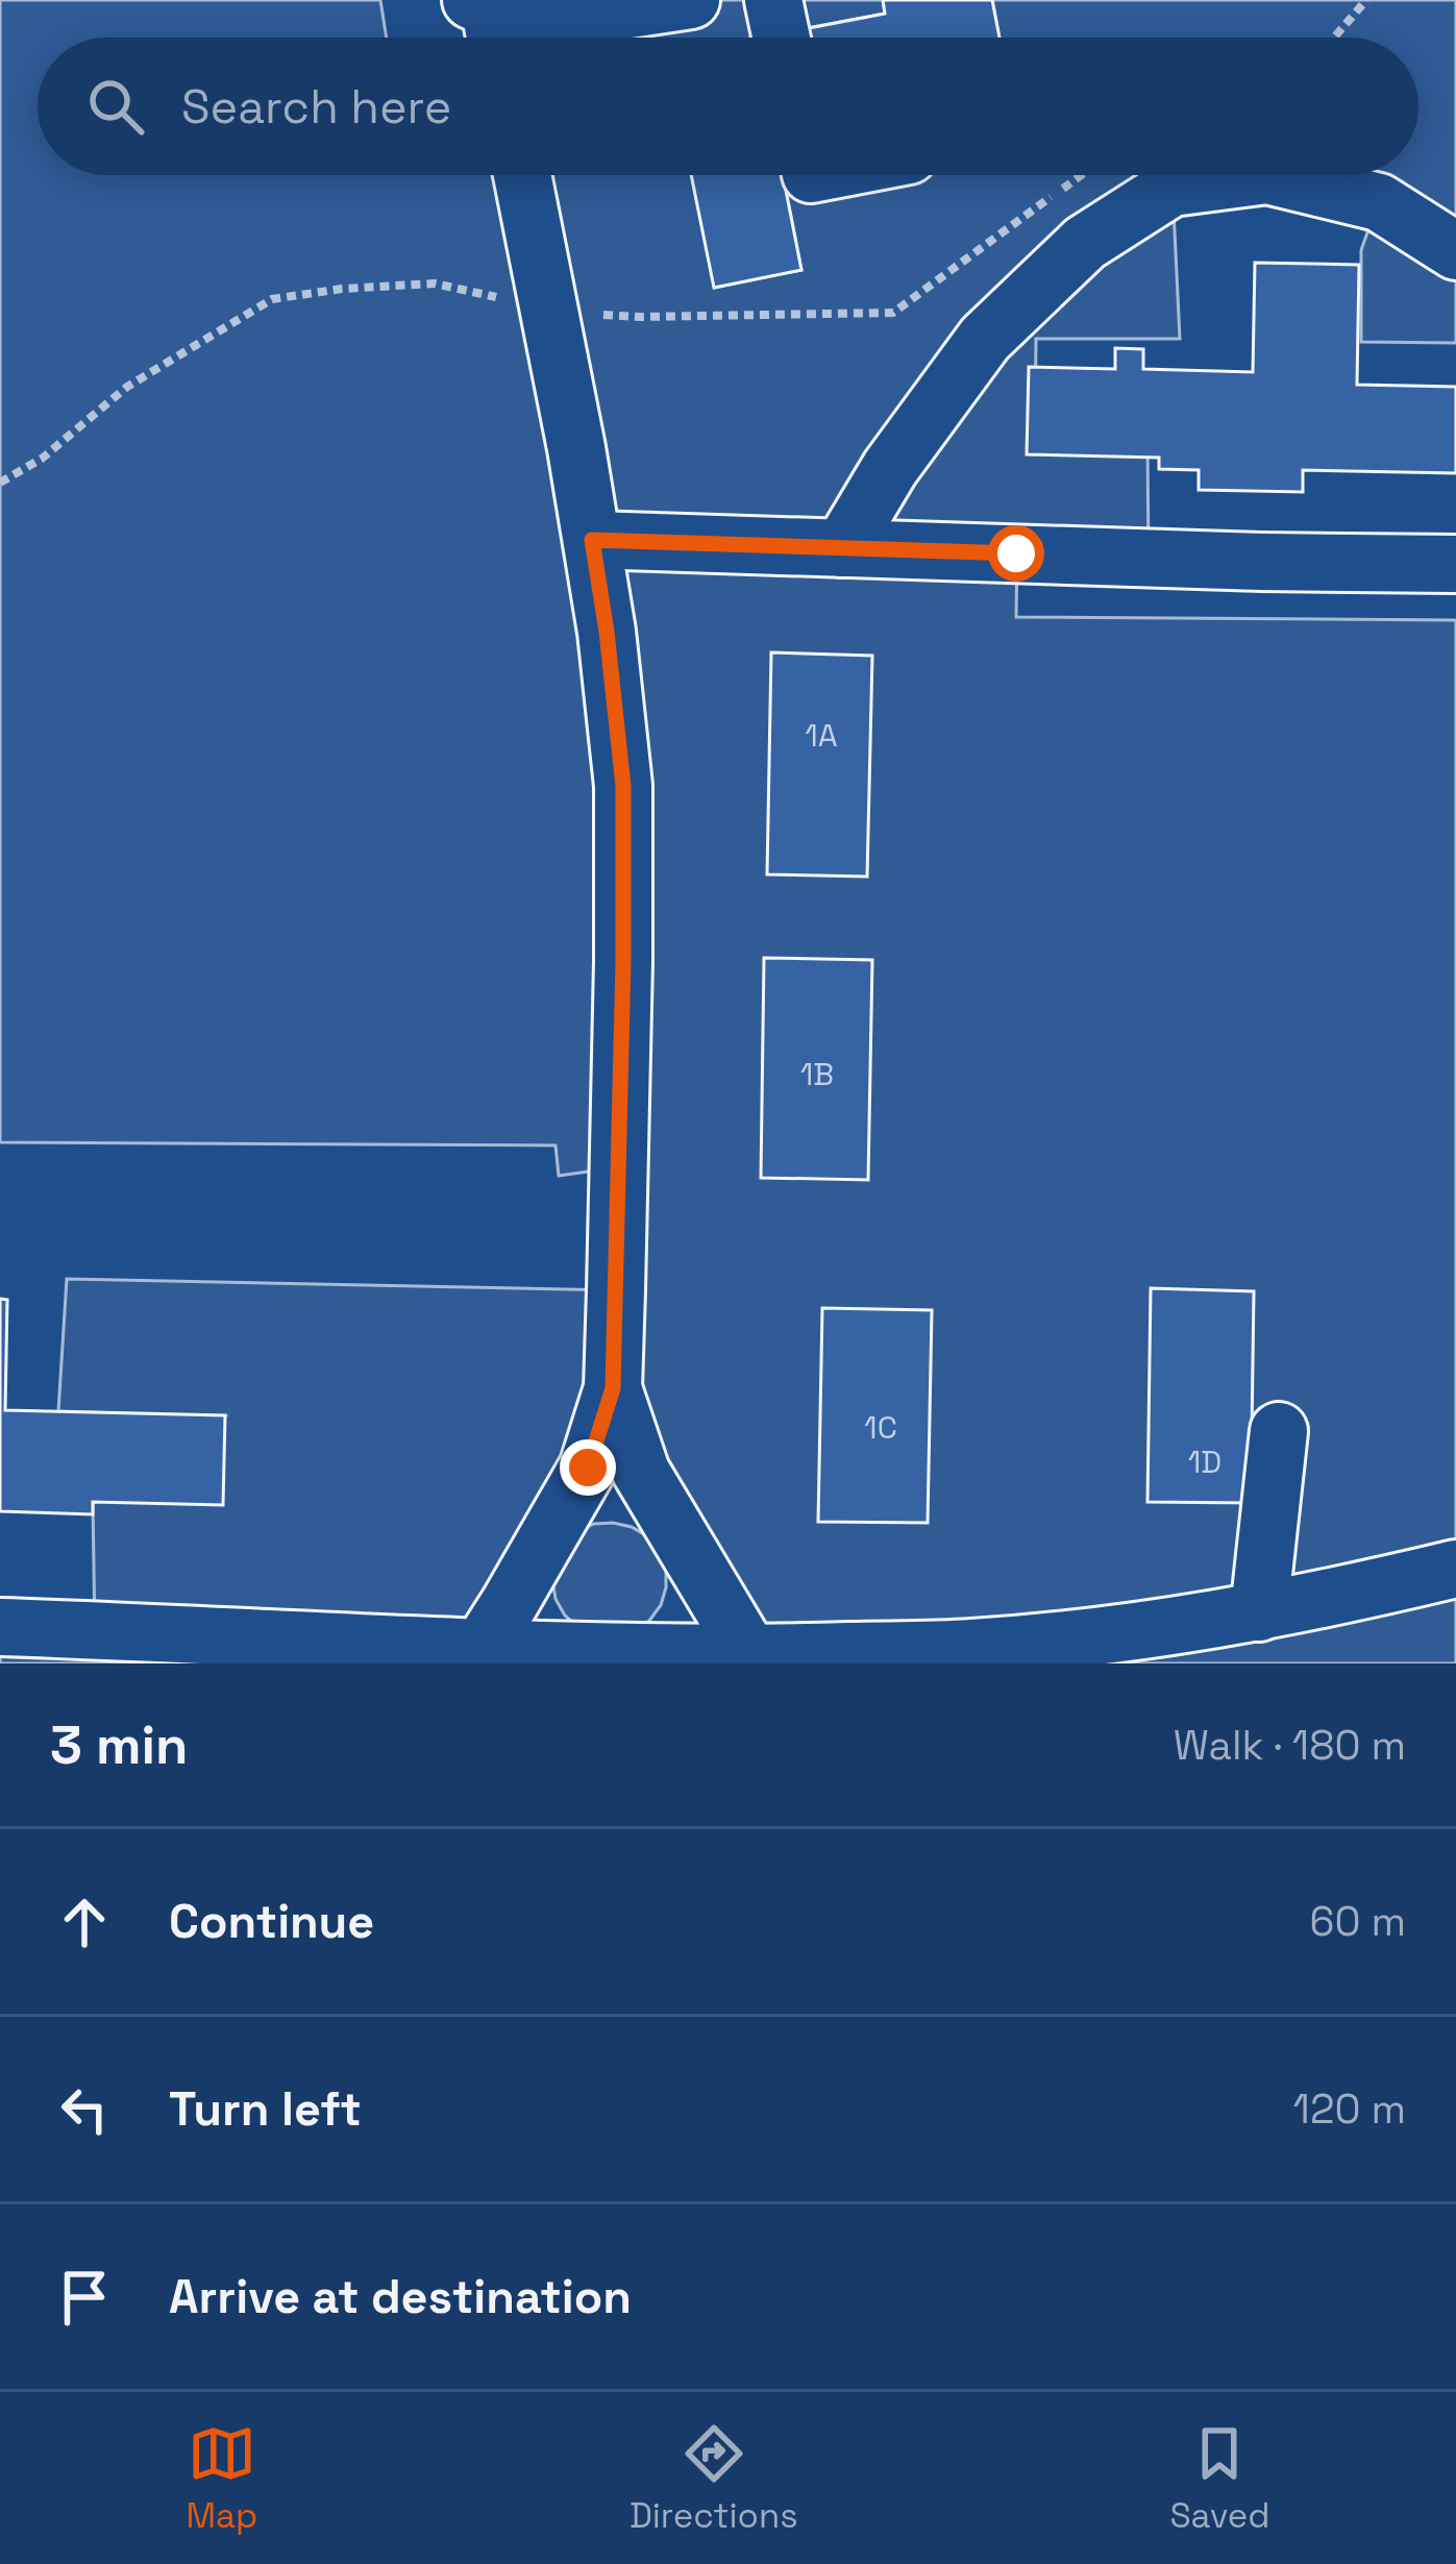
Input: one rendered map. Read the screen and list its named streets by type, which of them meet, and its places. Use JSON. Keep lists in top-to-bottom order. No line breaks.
{"house_numbers":["1A","1B","1C","1D"],"page":{"search":"Search here","heading":["3 min","Walk · 180 m"],"list":[["Continue","60 m"],["Turn left","120 m"],"Arrive at destination"],"nav":["Map","Directions","Saved"]}}
